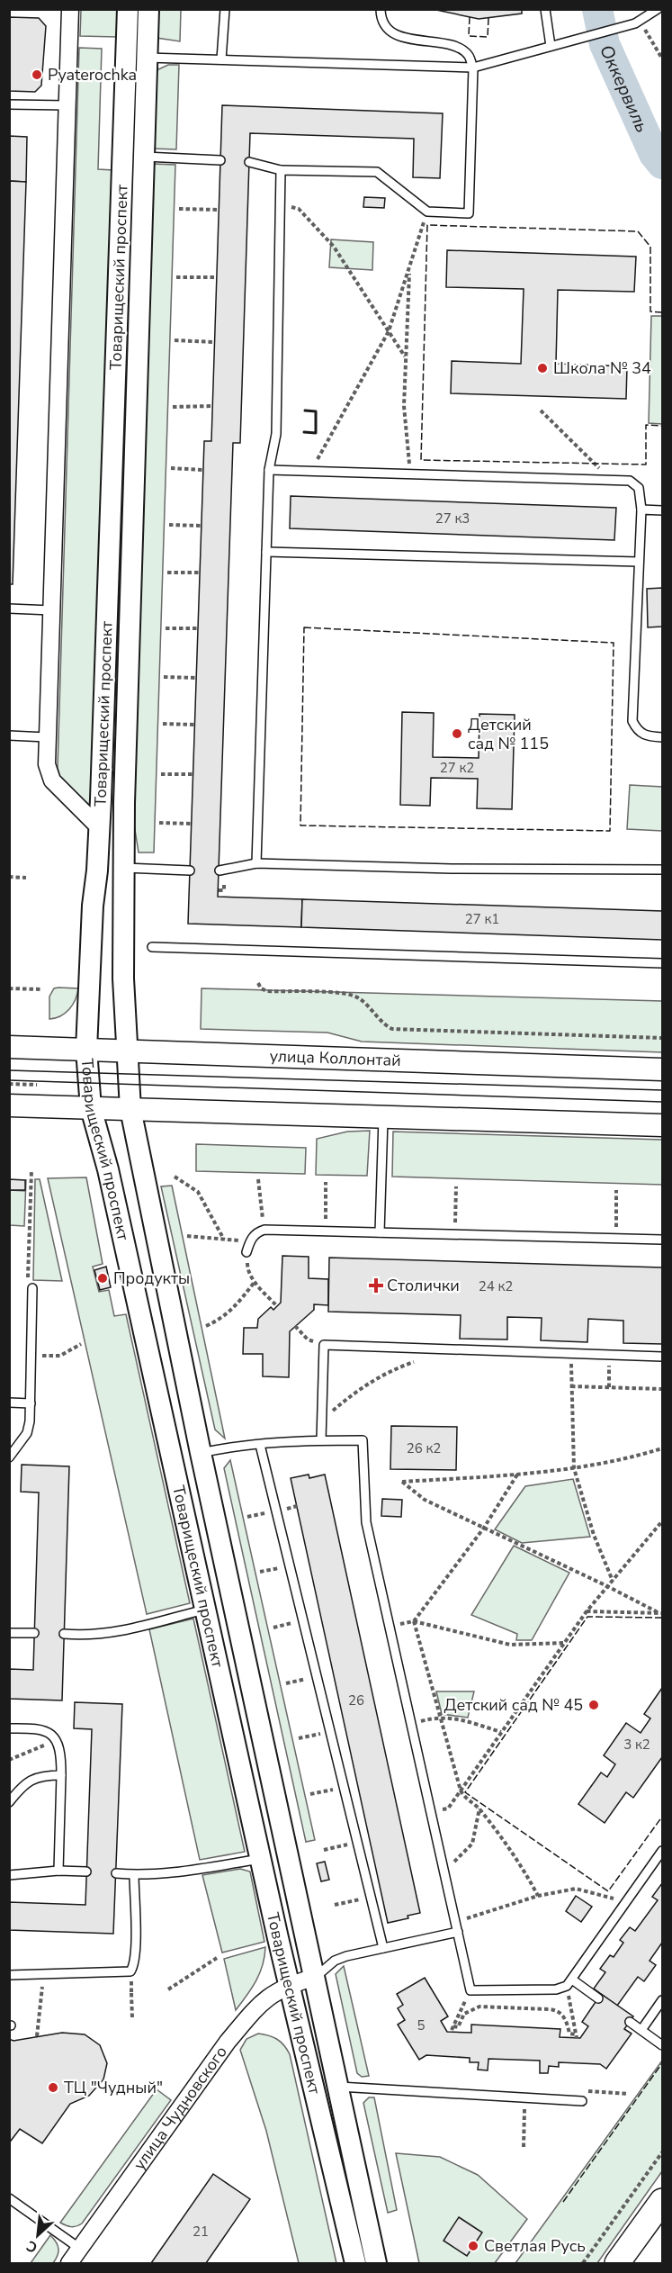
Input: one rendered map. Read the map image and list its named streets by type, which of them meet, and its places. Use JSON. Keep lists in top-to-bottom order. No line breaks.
{"streets":{"main road":["улица Коллонтай"],"street":["Товарищеский проспект","улица Чудновского"]},"crossings":[["Товарищеский проспект","улица Коллонтай"],["Товарищеский проспект","улица Чудновского"]],"water":["Оккервиль"],"places":{"other":["Pyaterochka","Школа № 34","Детский сад № 115","Продукты","Детский сад № 45","ТЦ \"Чудный\"","Светлая Русь"],"health":["Столички"]},"house_numbers":["27 к3","27 к2","27 к1","24 к2","26 к2","26","3 к2","5","21"],"north":"bottom left"}
